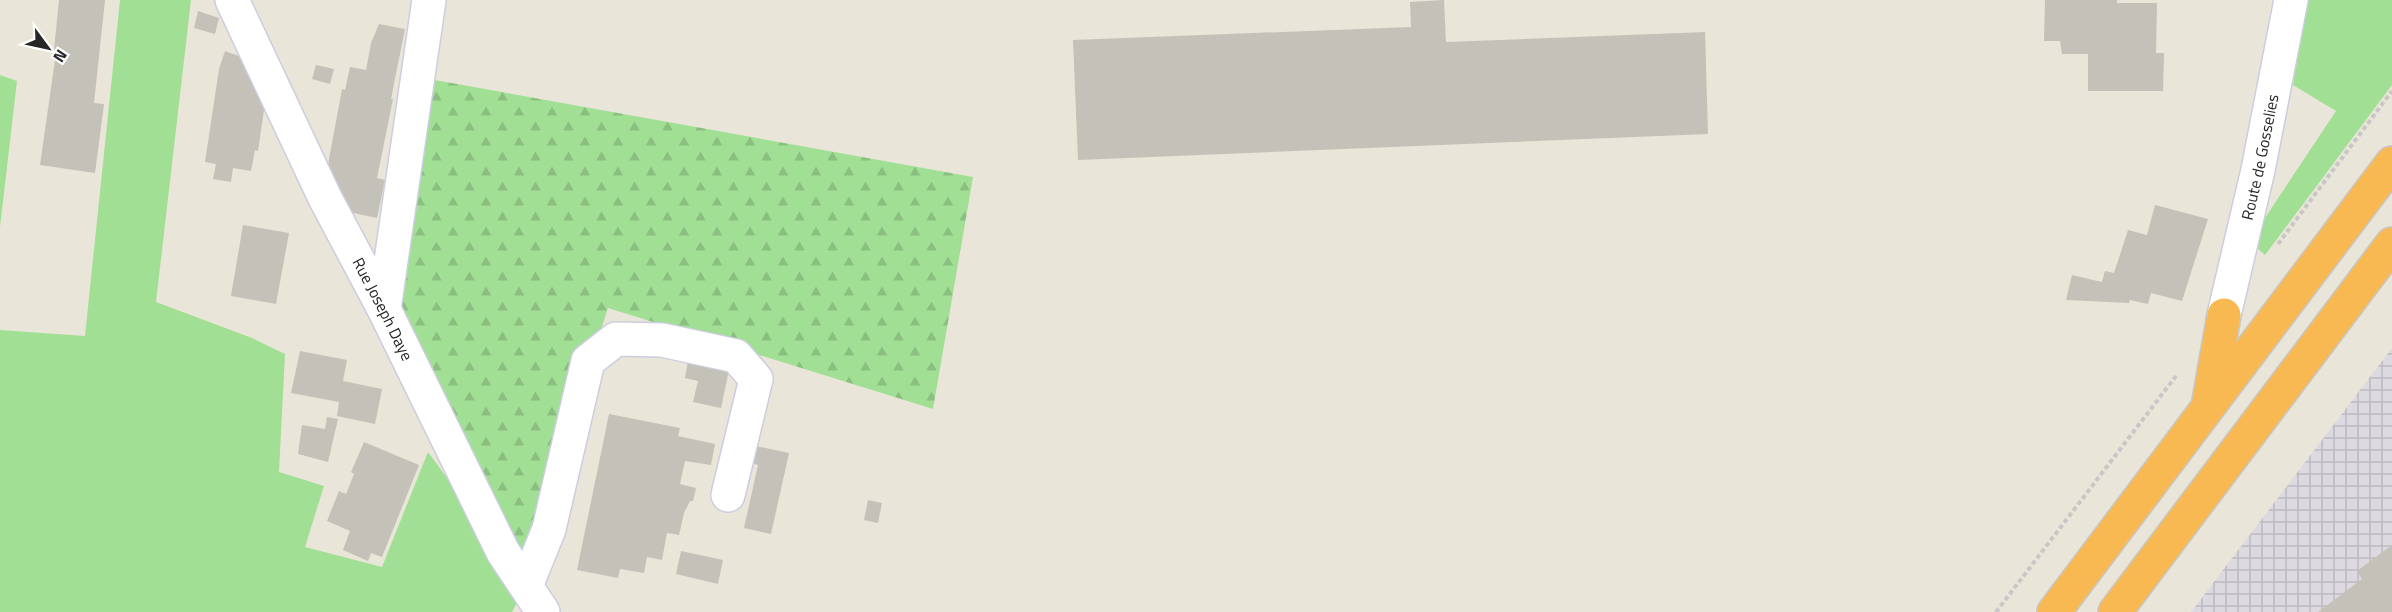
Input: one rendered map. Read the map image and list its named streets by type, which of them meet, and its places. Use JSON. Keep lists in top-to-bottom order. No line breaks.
{"streets":{"street":["Route de Gosselies","Rue Joseph Daye"]},"north":"bottom right"}
